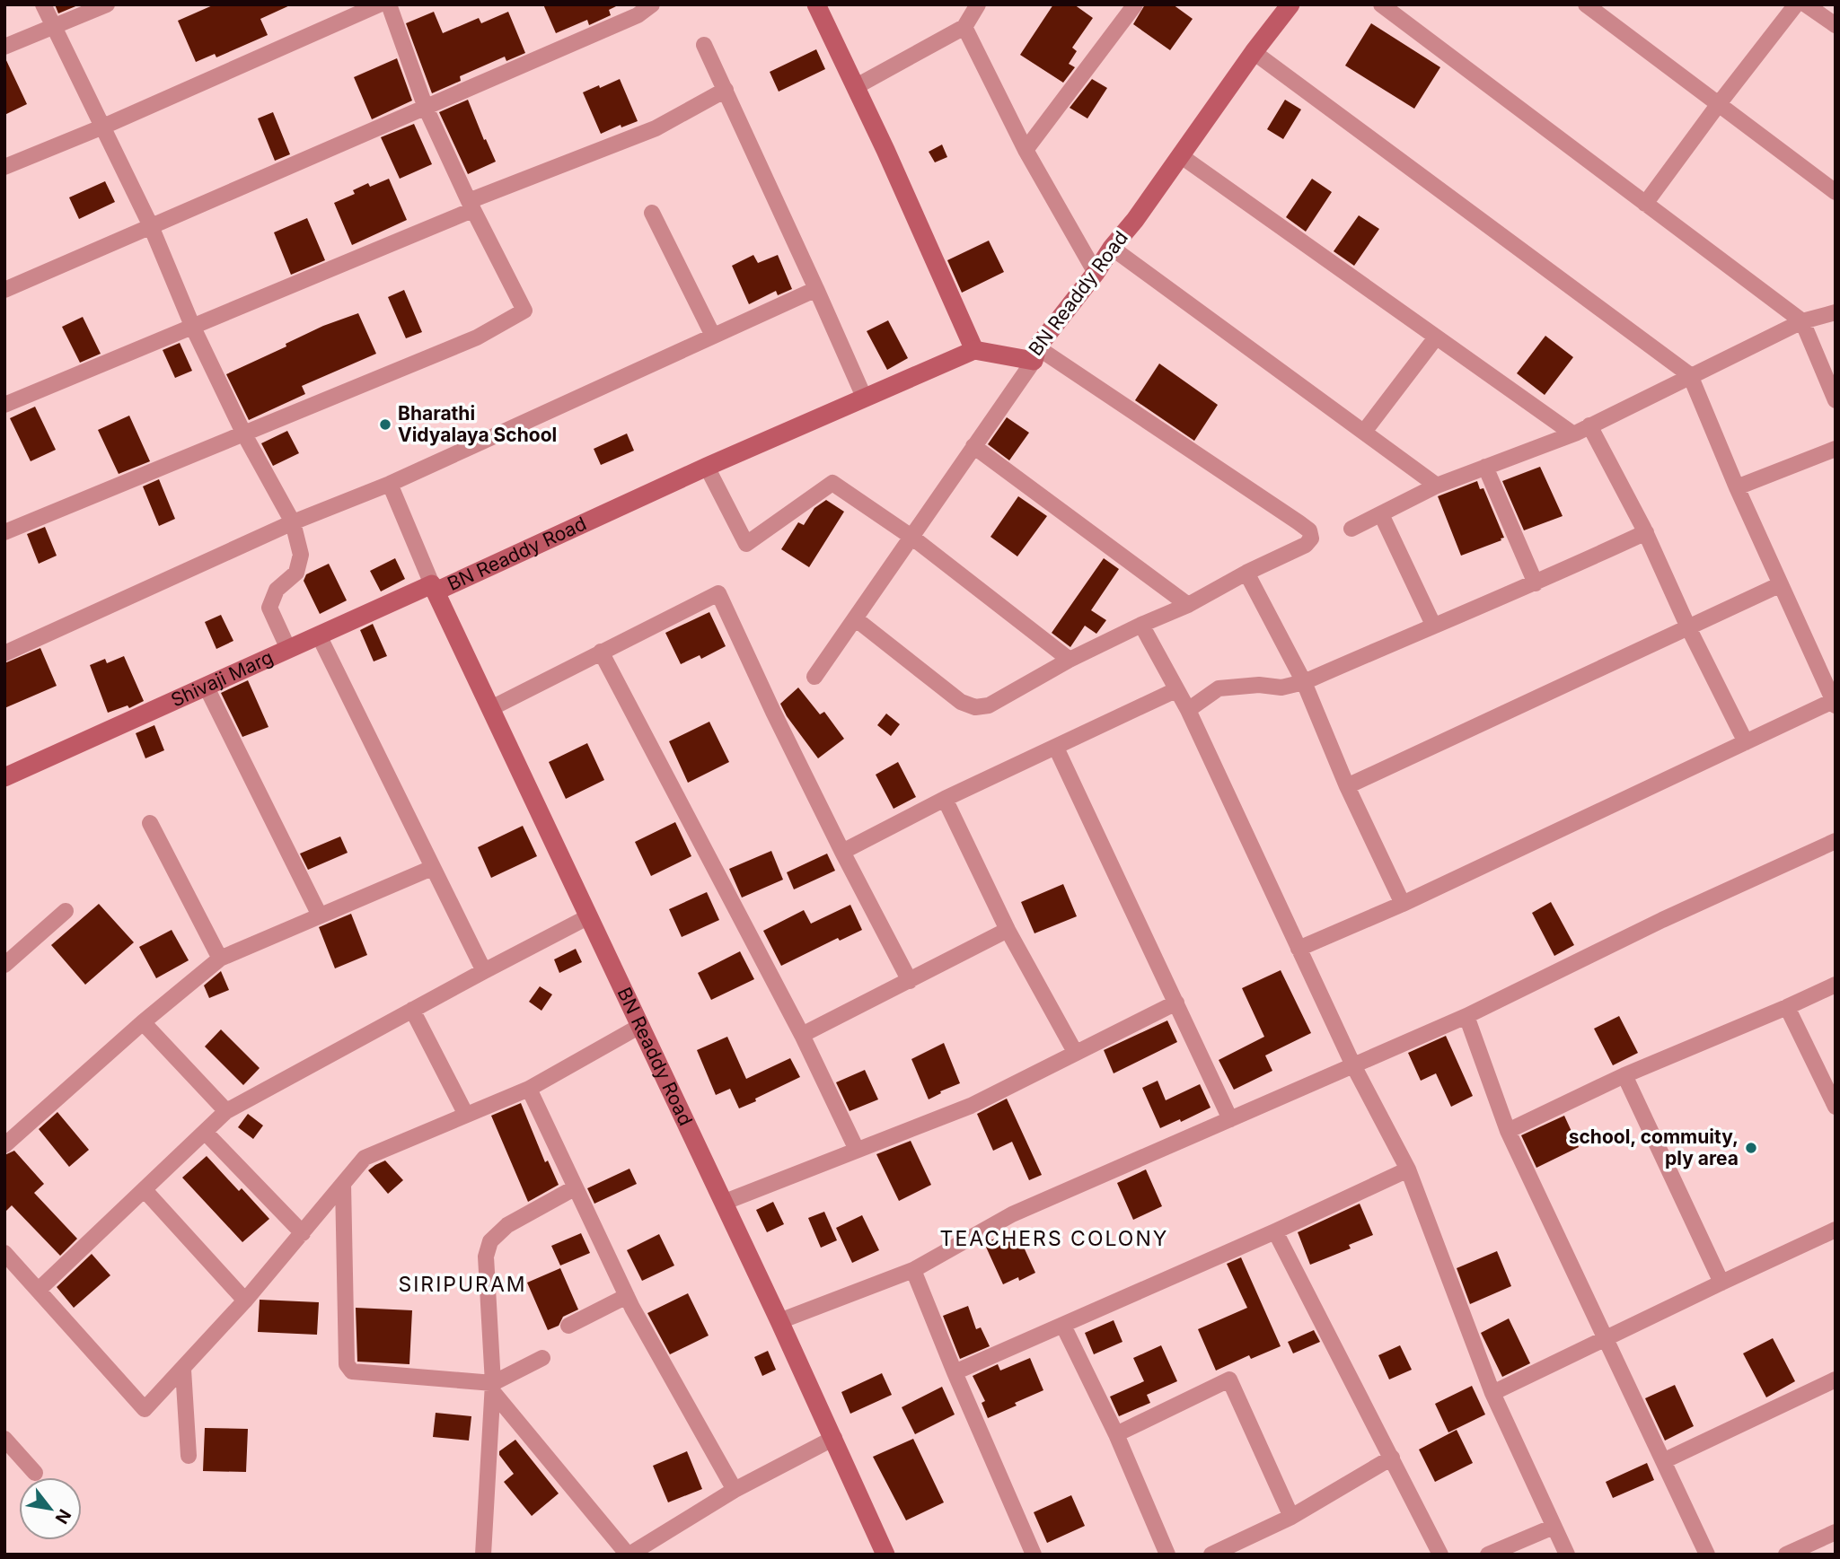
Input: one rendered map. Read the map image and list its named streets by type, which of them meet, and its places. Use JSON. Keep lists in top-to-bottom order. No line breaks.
{"streets":{"street":["BN Readdy Road","Shivaji Marg"]},"crossings":[["BN Readdy Road","Shivaji Marg"]],"districts":["TEACHERS COLONY","SIRIPURAM"],"places":["Bharathi Vidyalaya School","school, commuity, ply area"],"north":"bottom right"}
